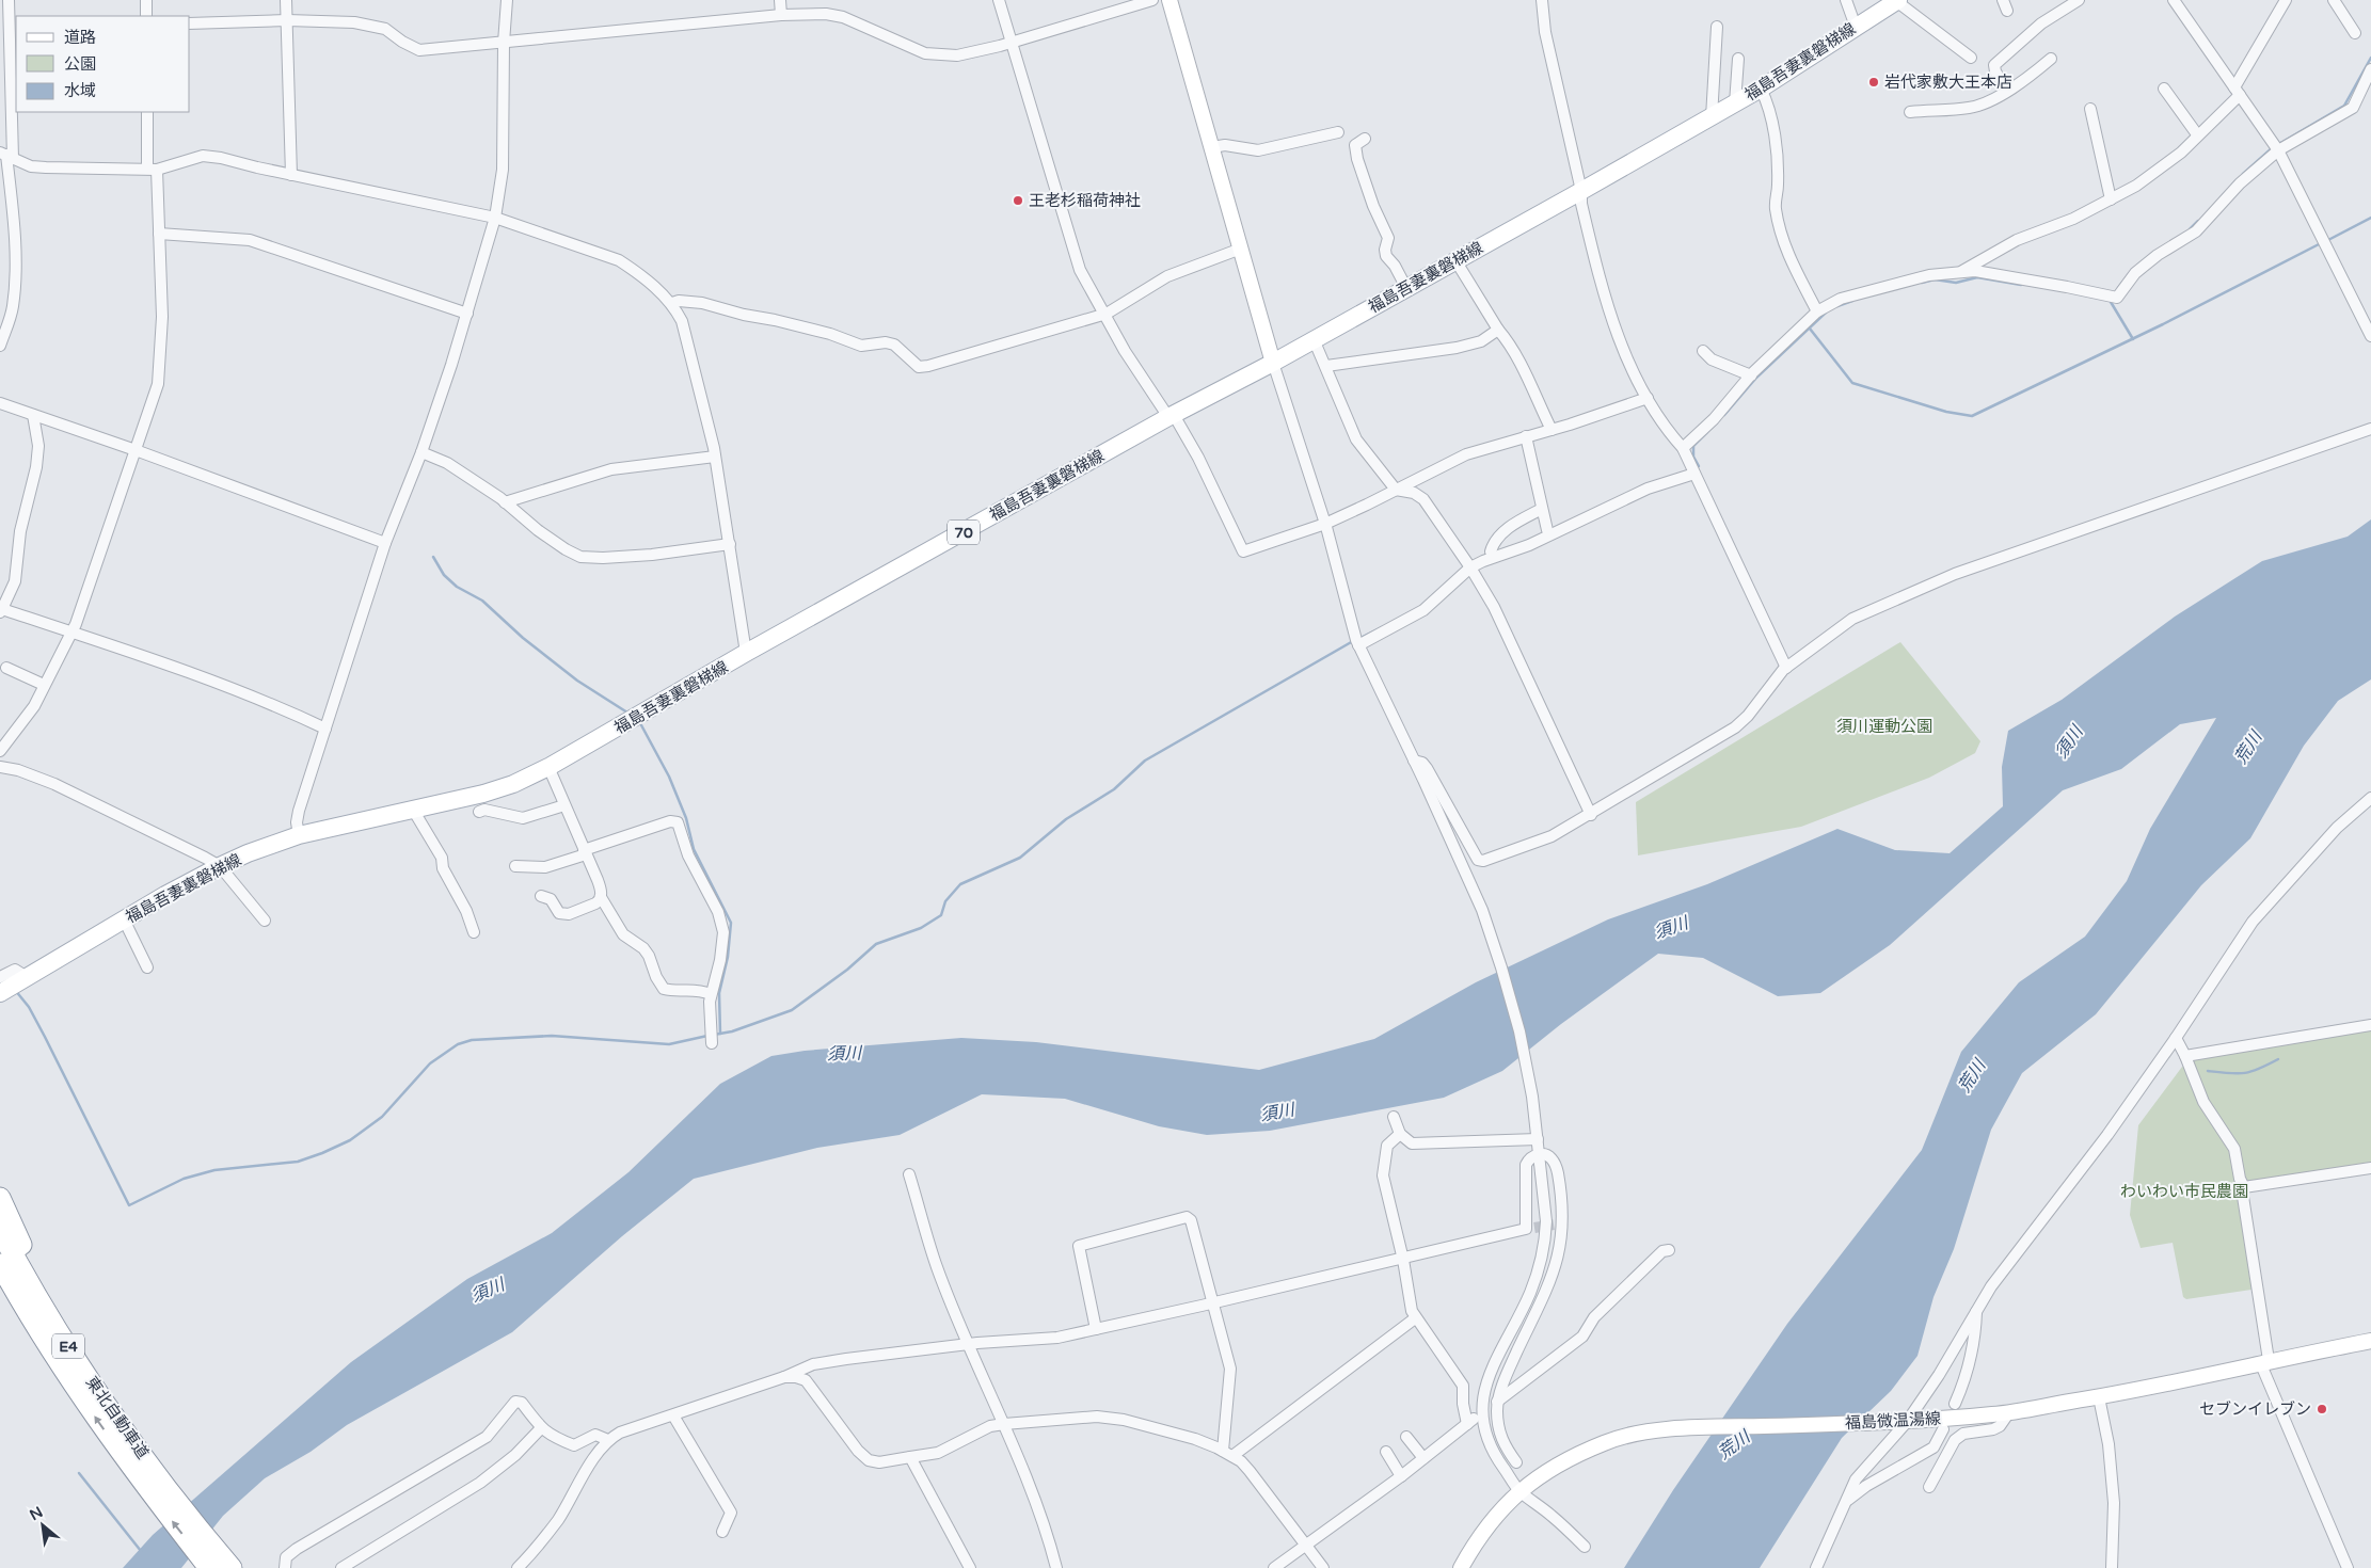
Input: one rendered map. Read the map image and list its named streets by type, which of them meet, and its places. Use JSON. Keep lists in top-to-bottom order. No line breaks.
{"streets":{"highway":["E4","東北自動車道"],"main road":["福島吾妻裏磐梯線","70","福島微温湯線"]},"water":["須川","荒川"],"parks":["須川運動公園","わいわい市民農園"],"places":["岩代家敷大王本店","王老杉稲荷神社","セブンイレブン"],"legend":["道路","公園","水域"],"north":"top left"}
